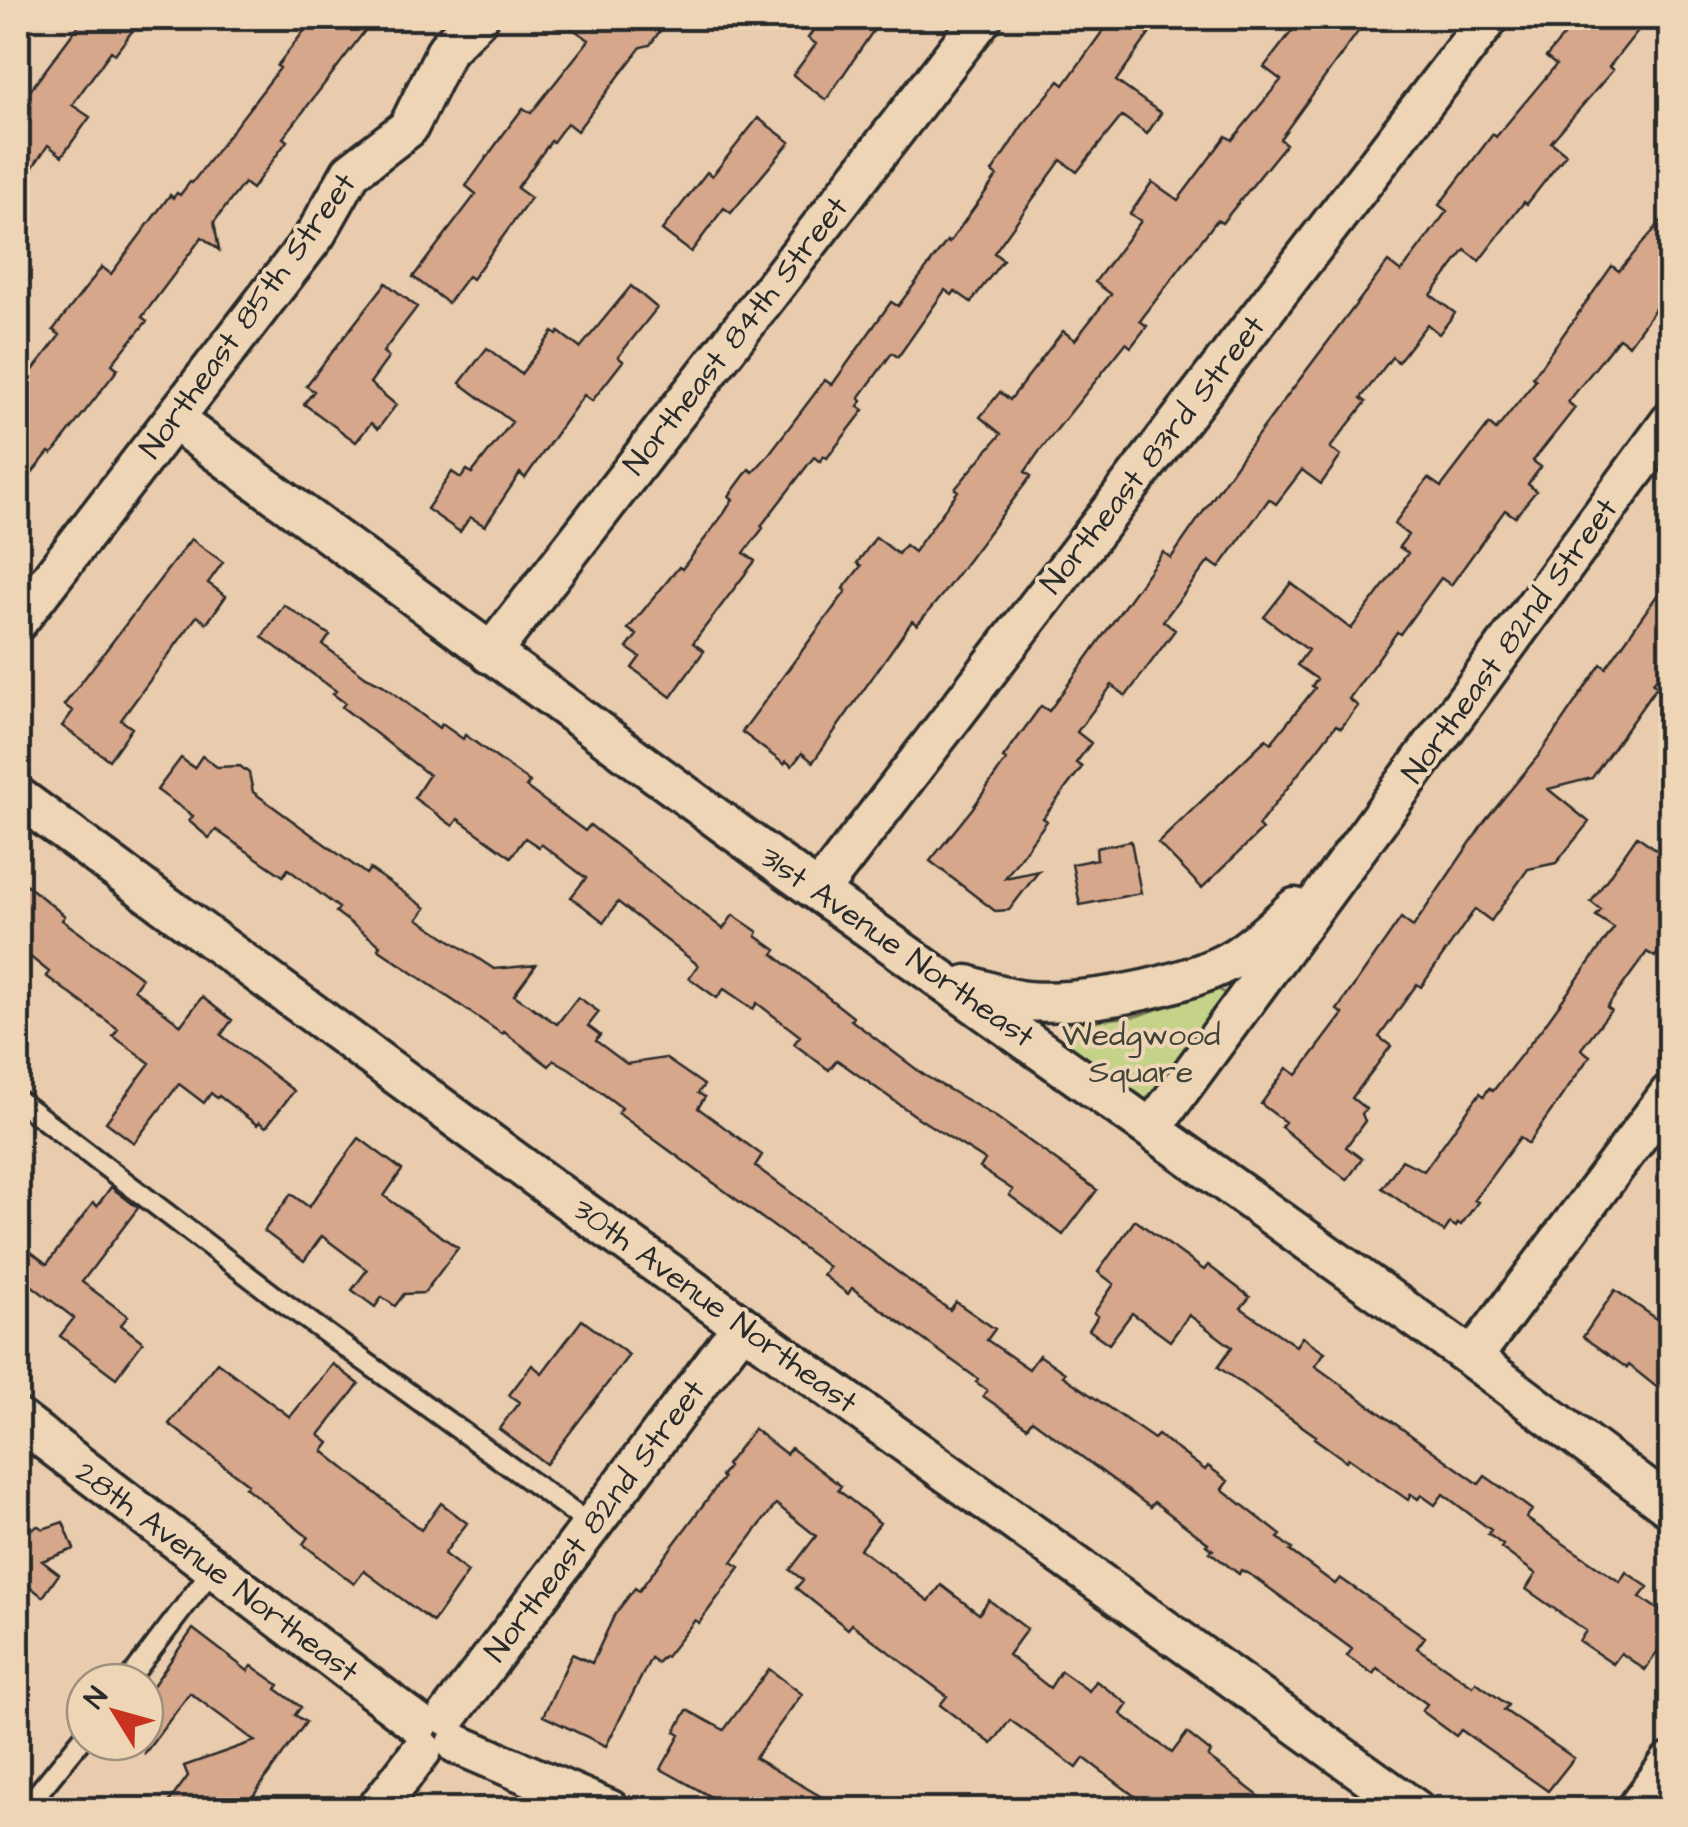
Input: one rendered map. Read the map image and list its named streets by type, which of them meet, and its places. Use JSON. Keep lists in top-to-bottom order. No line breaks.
{"streets":{"street":["Northeast 85th Street","Northeast 84th Street","Northeast 83rd Street","Northeast 82nd Street","31st Avenue Northeast","30th Avenue Northeast","28th Avenue Northeast"]},"crossings":[["Northeast 85th Street","31st Avenue Northeast"],["Northeast 84th Street","31st Avenue Northeast"],["Northeast 83rd Street","31st Avenue Northeast"],["Northeast 82nd Street","31st Avenue Northeast"],["Northeast 82nd Street","30th Avenue Northeast"],["Northeast 82nd Street","28th Avenue Northeast"]],"parks":["Wedgwood Square"],"north":"top left"}
